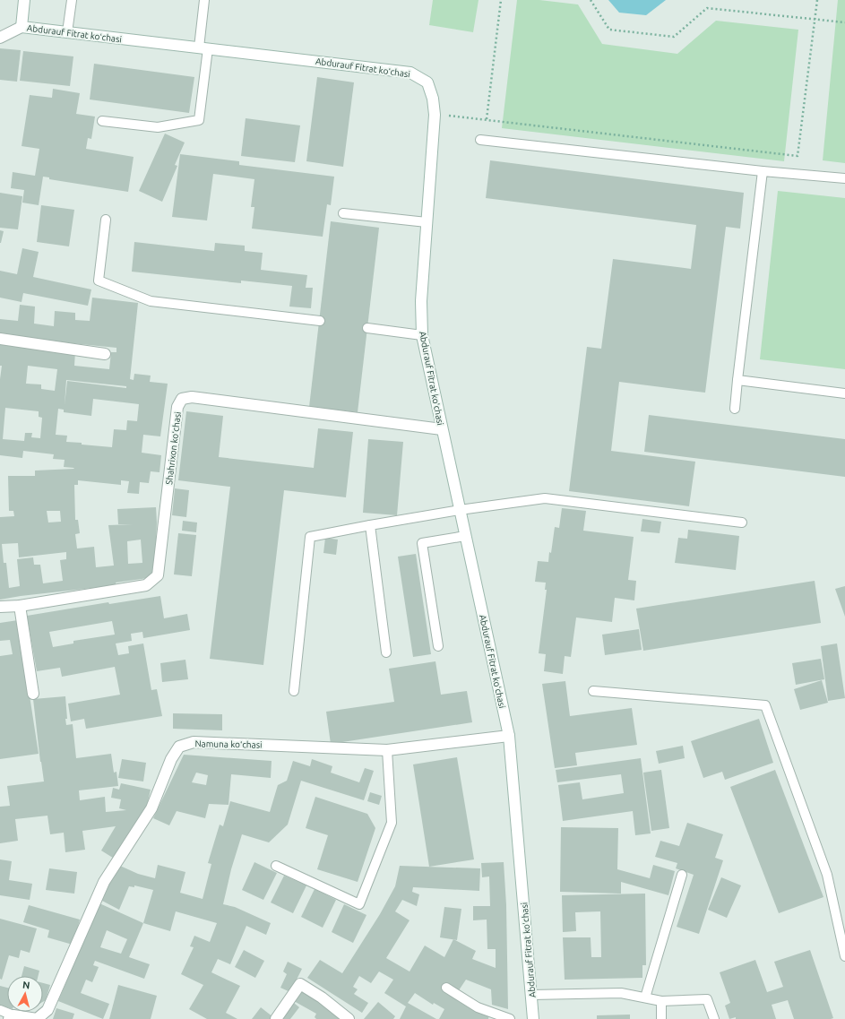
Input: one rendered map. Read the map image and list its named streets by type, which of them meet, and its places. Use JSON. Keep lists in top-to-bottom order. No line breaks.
{"streets":{"street":["Abdurauf Fitrat koʻchasi","Shahrixon koʻchasi","Namuna koʻchasi"]},"crossings":[["Abdurauf Fitrat koʻchasi","Shahrixon koʻchasi"],["Abdurauf Fitrat koʻchasi","Namuna koʻchasi"]],"north":"top"}
